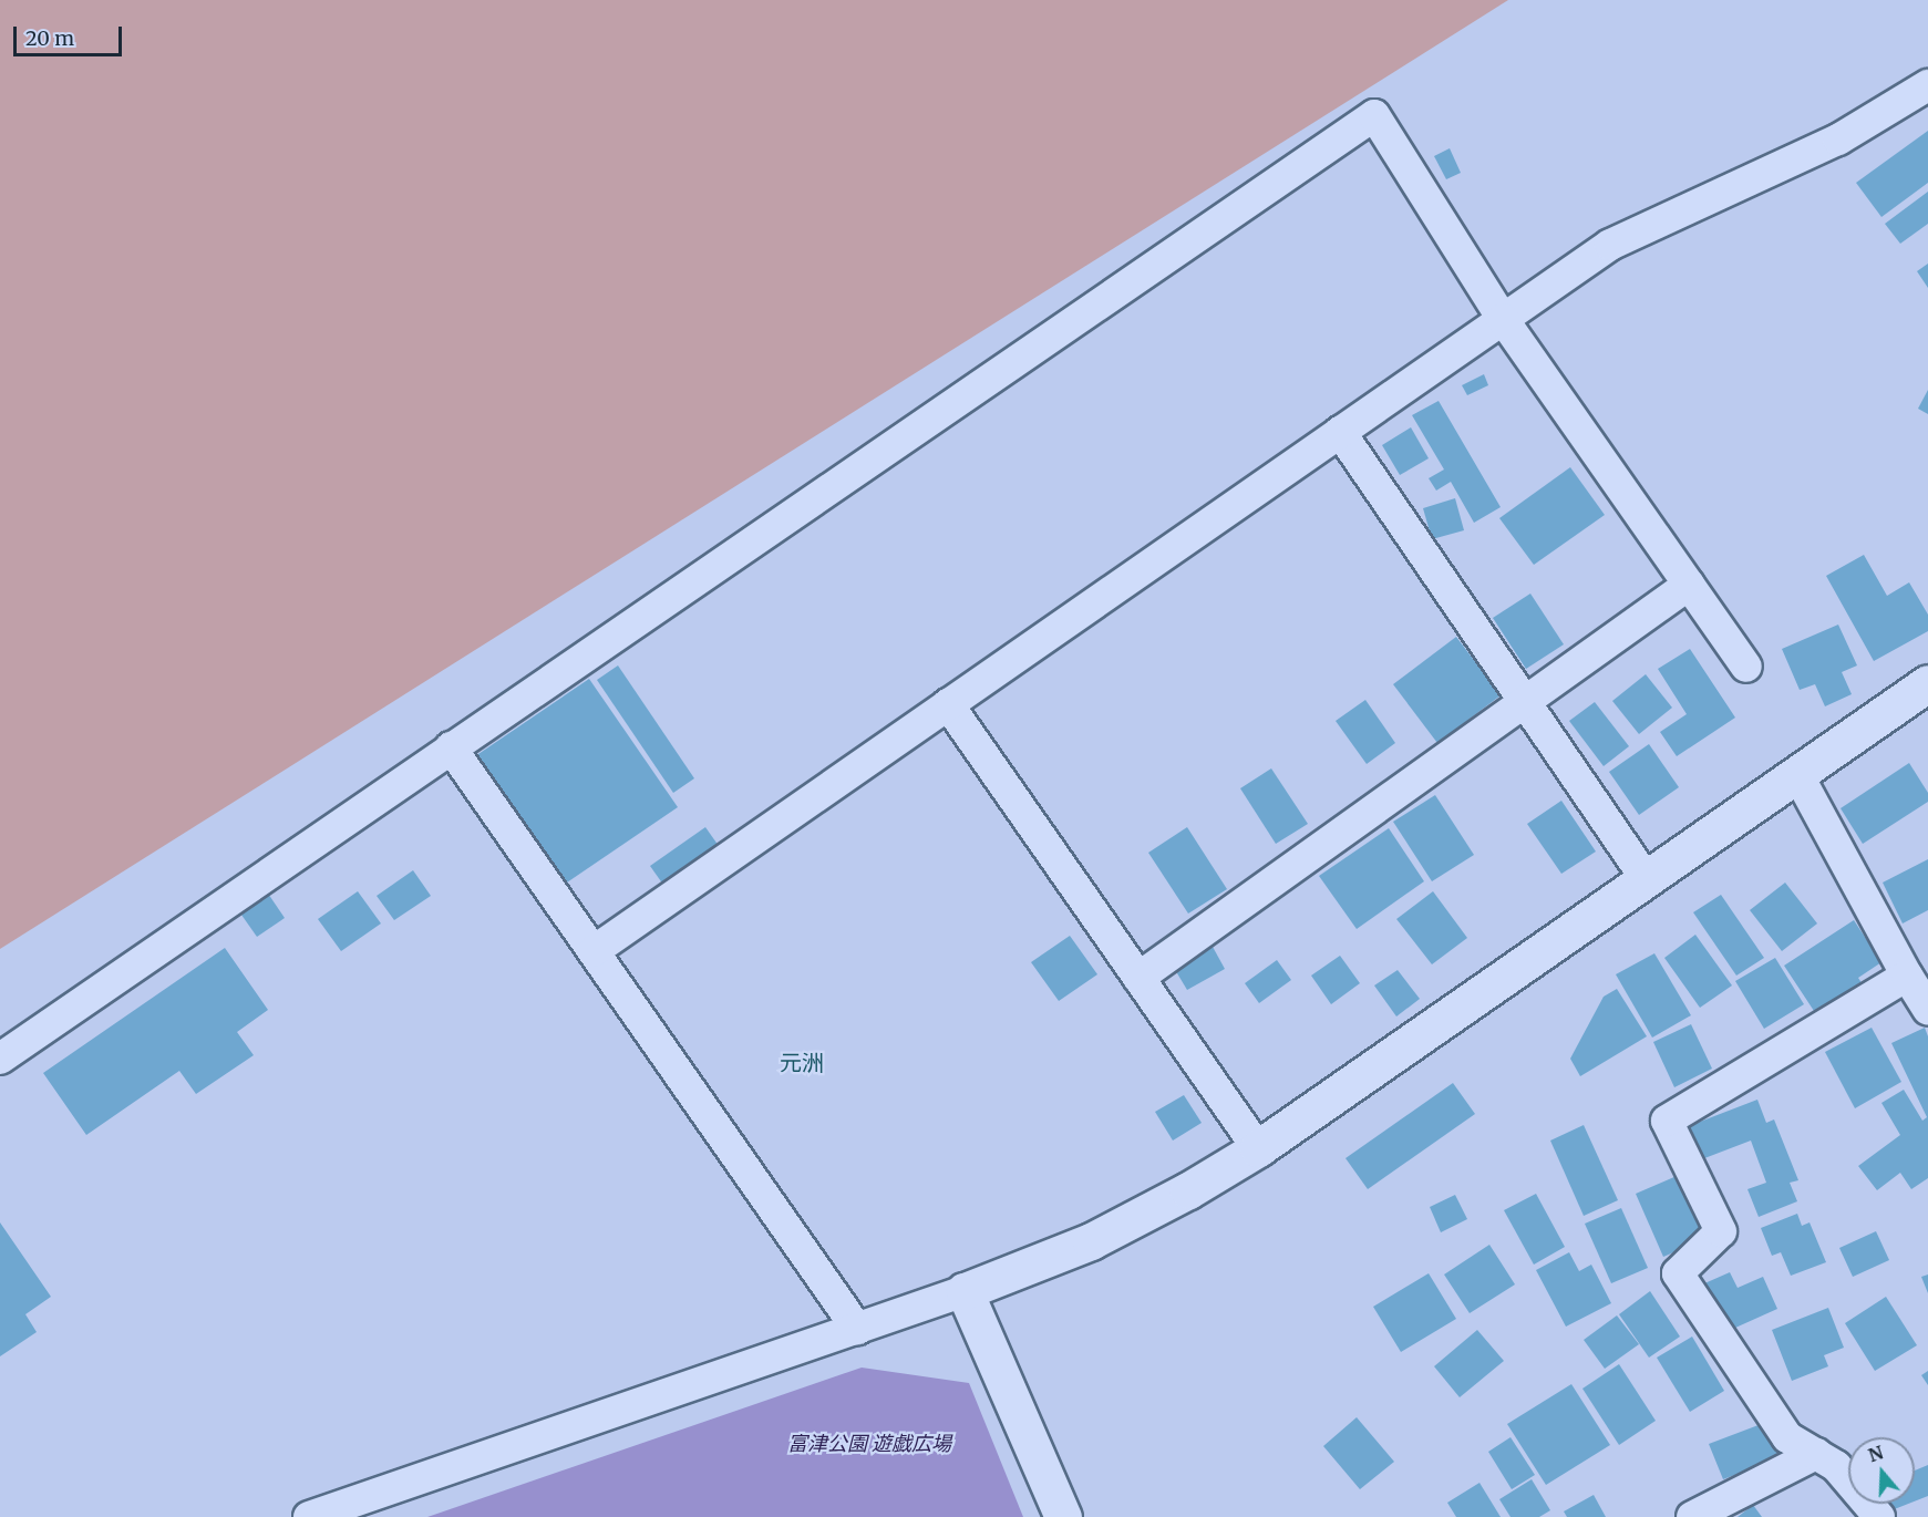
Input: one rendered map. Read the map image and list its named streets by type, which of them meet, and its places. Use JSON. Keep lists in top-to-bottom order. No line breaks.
{"districts":["元洲"],"parks":["富津公園 遊戯広場"],"scale_bar":"20 m","north":"top"}
